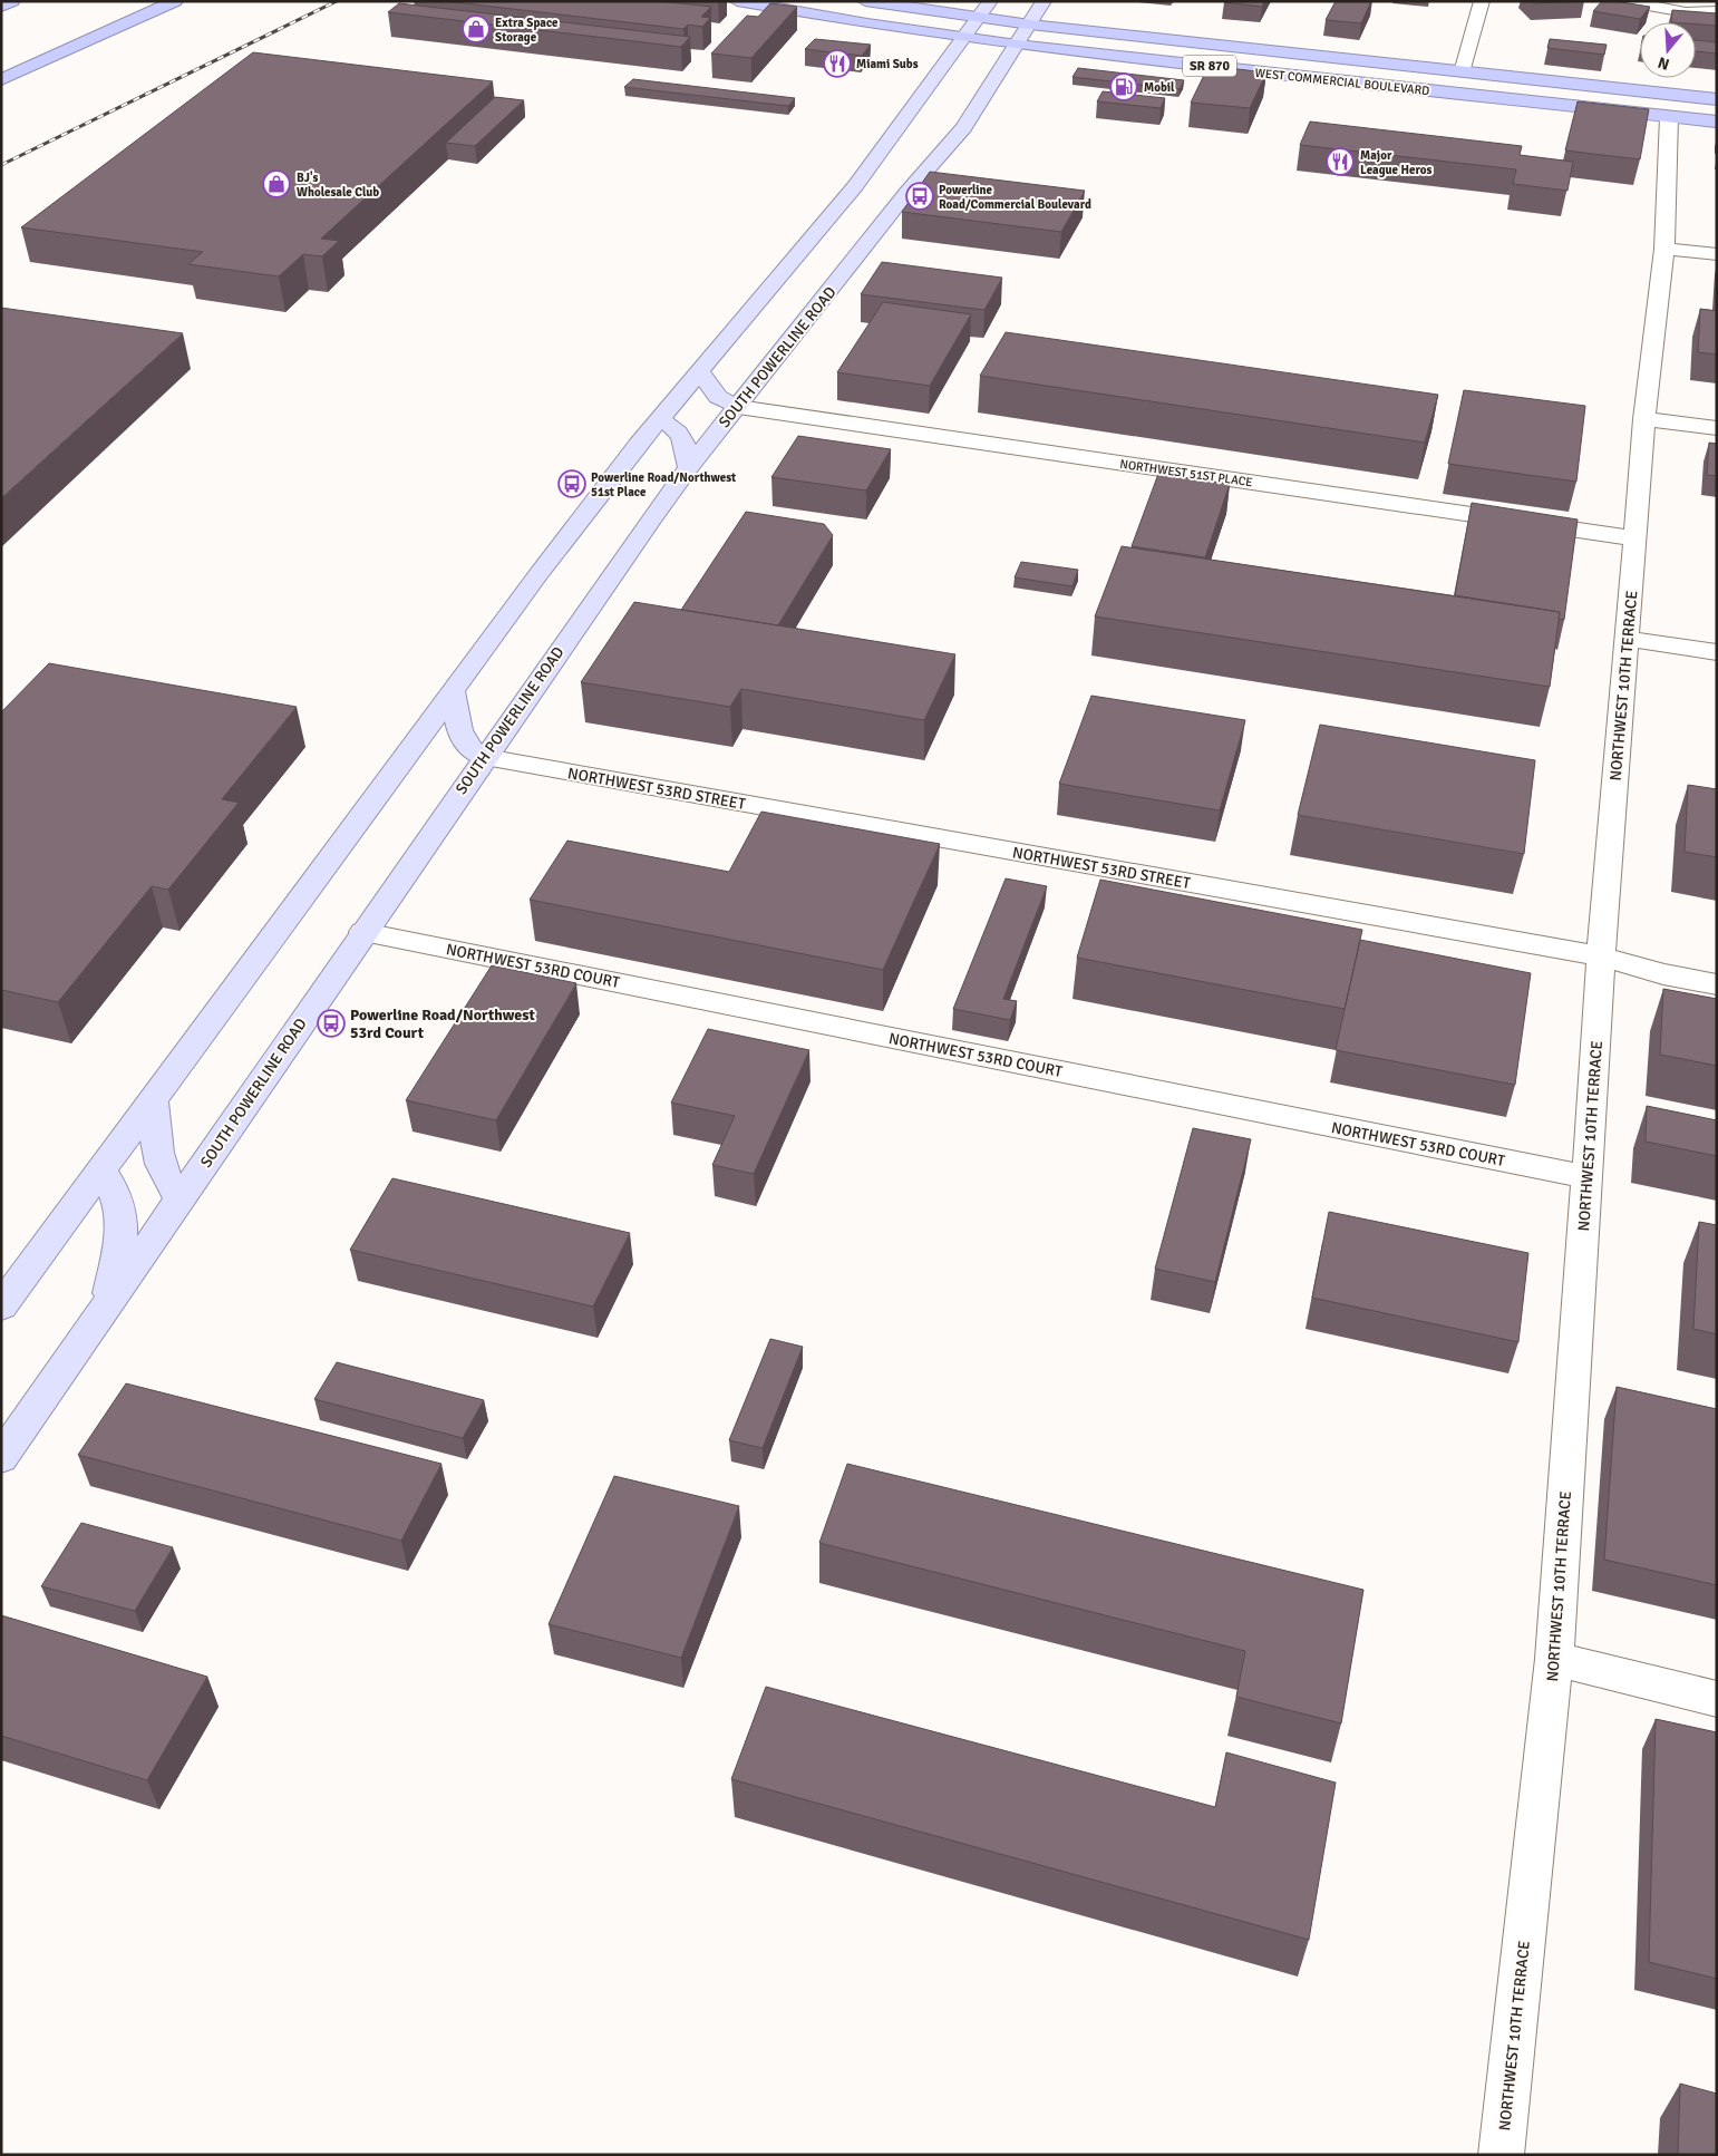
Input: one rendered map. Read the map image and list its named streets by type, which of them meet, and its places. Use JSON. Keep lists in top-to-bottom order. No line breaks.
{"streets":{"highway":["SR 870","WEST COMMERCIAL BOULEVARD"],"main road":["SOUTH POWERLINE ROAD"],"street":["NORTHWEST 51ST PLACE","NORTHWEST 10TH TERRACE","NORTHWEST 53RD STREET","NORTHWEST 53RD COURT"]},"crossings":[["WEST COMMERCIAL BOULEVARD","SOUTH POWERLINE ROAD"],["WEST COMMERCIAL BOULEVARD","NORTHWEST 10TH TERRACE"],["SOUTH POWERLINE ROAD","NORTHWEST 51ST PLACE"],["SOUTH POWERLINE ROAD","NORTHWEST 53RD STREET"],["SOUTH POWERLINE ROAD","NORTHWEST 53RD COURT"],["NORTHWEST 51ST PLACE","NORTHWEST 10TH TERRACE"],["NORTHWEST 10TH TERRACE","NORTHWEST 53RD STREET"],["NORTHWEST 10TH TERRACE","NORTHWEST 53RD COURT"]],"places":{"shop":["Extra Space Storage","BJ's Wholesale Club"],"restaurant":["Miami Subs","Major League Heros"],"fuel station":["Mobil"],"bus stop":["Powerline Road/Commercial Boulevard","Powerline Road/Northwest 51st Place","Powerline Road/Northwest 53rd Court"]},"north":"bottom"}
